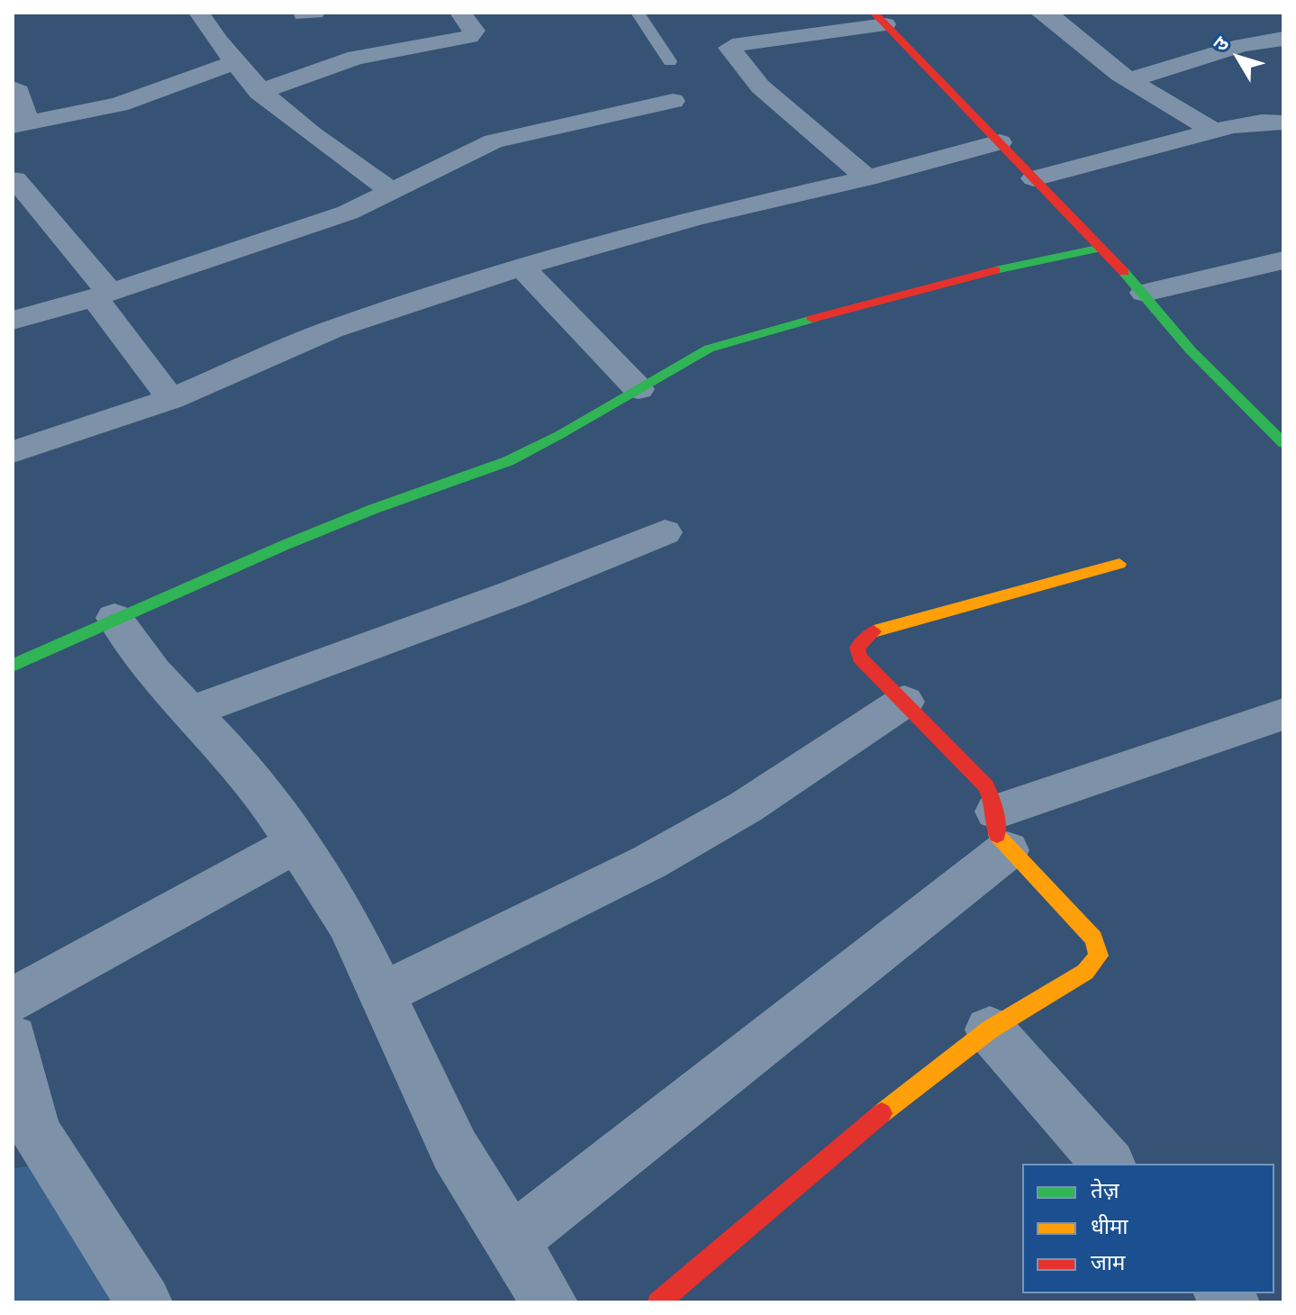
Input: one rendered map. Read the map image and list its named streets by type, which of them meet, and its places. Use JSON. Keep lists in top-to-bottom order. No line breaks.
{"legend":["तेज़","धीमा","जाम"],"north":"top left"}
